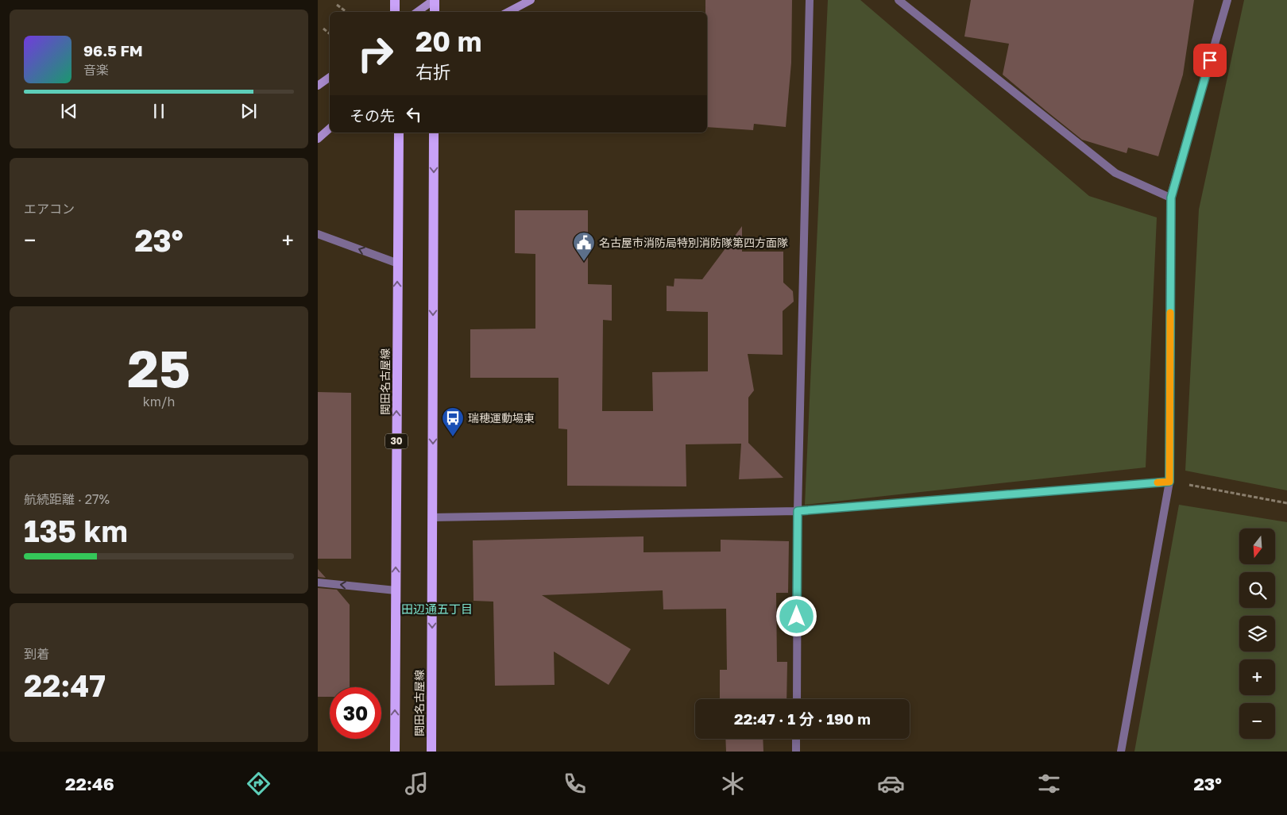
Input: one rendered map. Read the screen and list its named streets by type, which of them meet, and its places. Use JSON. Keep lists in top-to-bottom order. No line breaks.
{"streets":{"main road":["関田名古屋線","30"]},"districts":["田辺通五丁目"],"places":{"public building":["名古屋市消防局特別消防隊第四方面隊"],"bus stop":["瑞穂運動場東"]},"north":"bottom","page":{"turn":["20 m","右折"],"song":["96.5 FM","音楽"],"then":"その先","tile":["エアコン",["25","km/h"],["航続距離 · 27%","135 km"],["到着","22:47"]],"heat":["−","23°","+"],"map_buttons":["+","−"],"limit":"30","trip":"22:47 · 1 分 · 190 m","tabs":["22:46","23°"]}}
